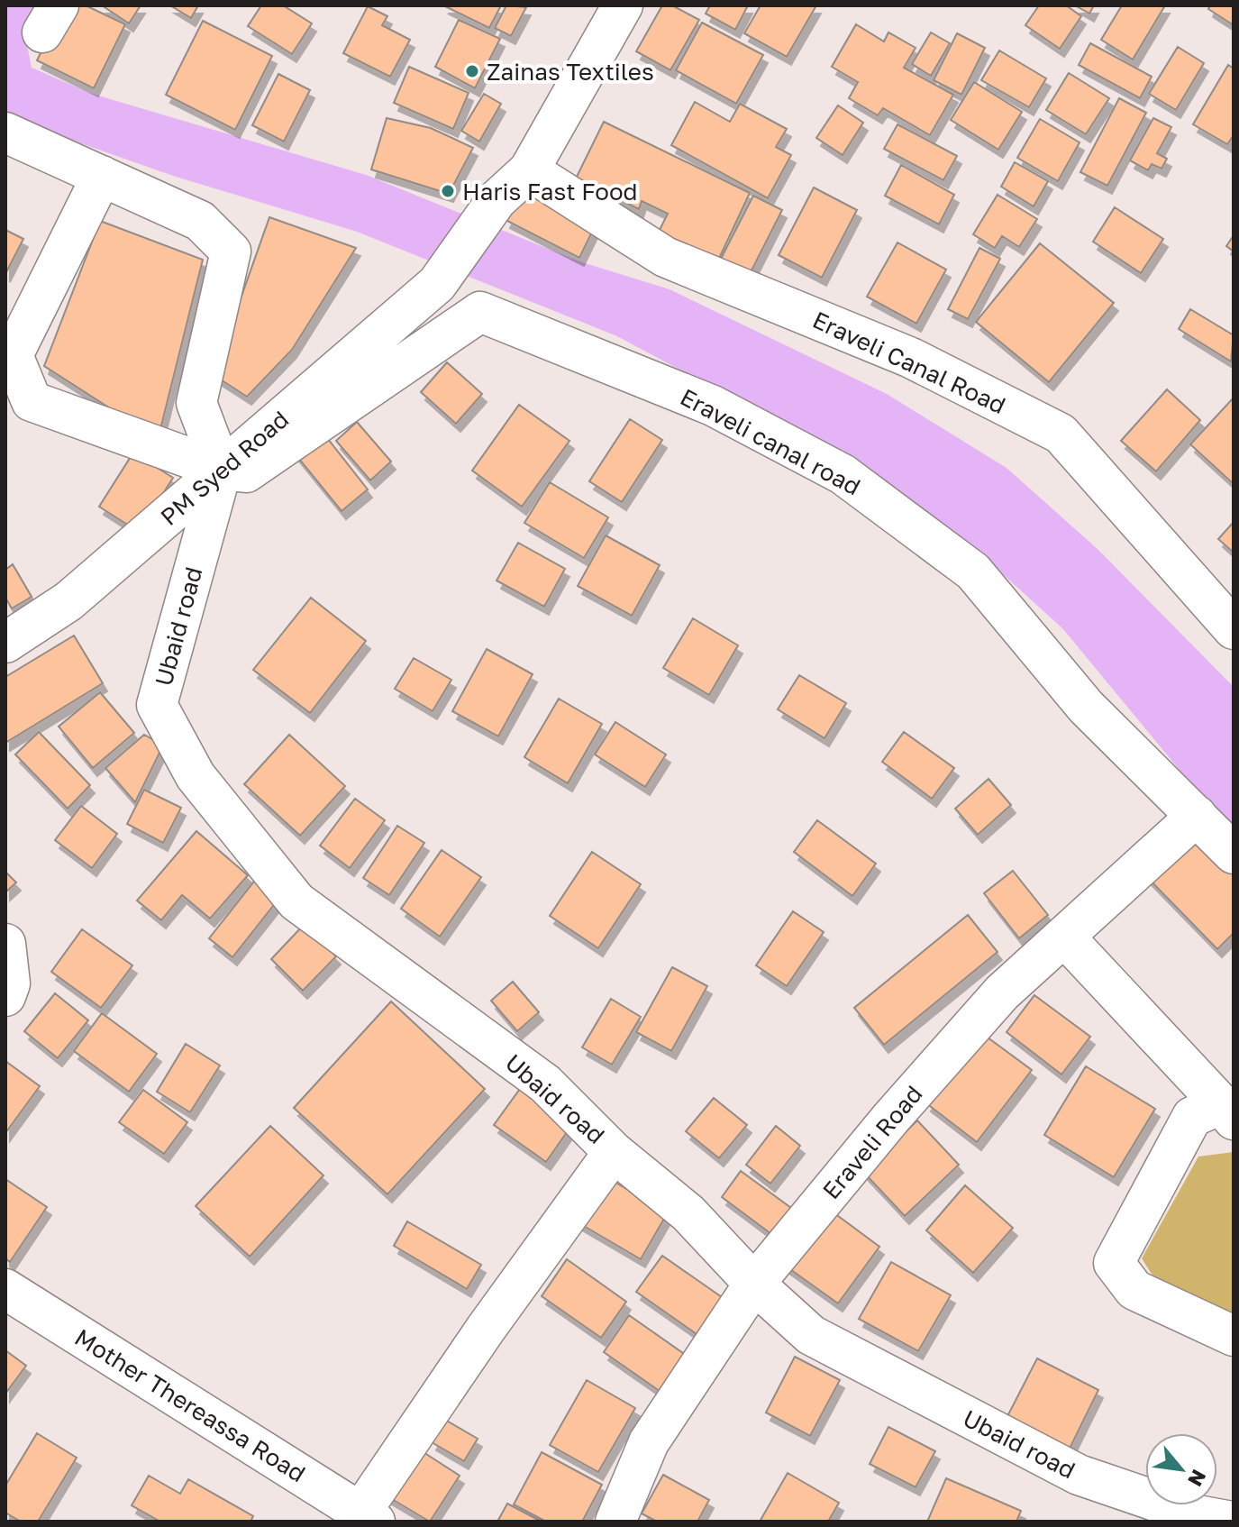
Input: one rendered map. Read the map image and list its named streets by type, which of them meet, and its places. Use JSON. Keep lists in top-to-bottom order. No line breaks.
{"streets":{"street":["Eraveli Canal Road","Eraveli canal road","PM Syed Road","Ubaid road","Eraveli Road","Mother Thereassa Road"]},"crossings":[["Eraveli Canal Road","PM Syed Road"],["Eraveli canal road","PM Syed Road"],["Eraveli canal road","Ubaid road"],["Eraveli canal road","Eraveli Road"],["PM Syed Road","Ubaid road"],["Ubaid road","Eraveli Road"]],"places":["Zainas Textiles","Haris Fast Food"],"north":"bottom right"}
